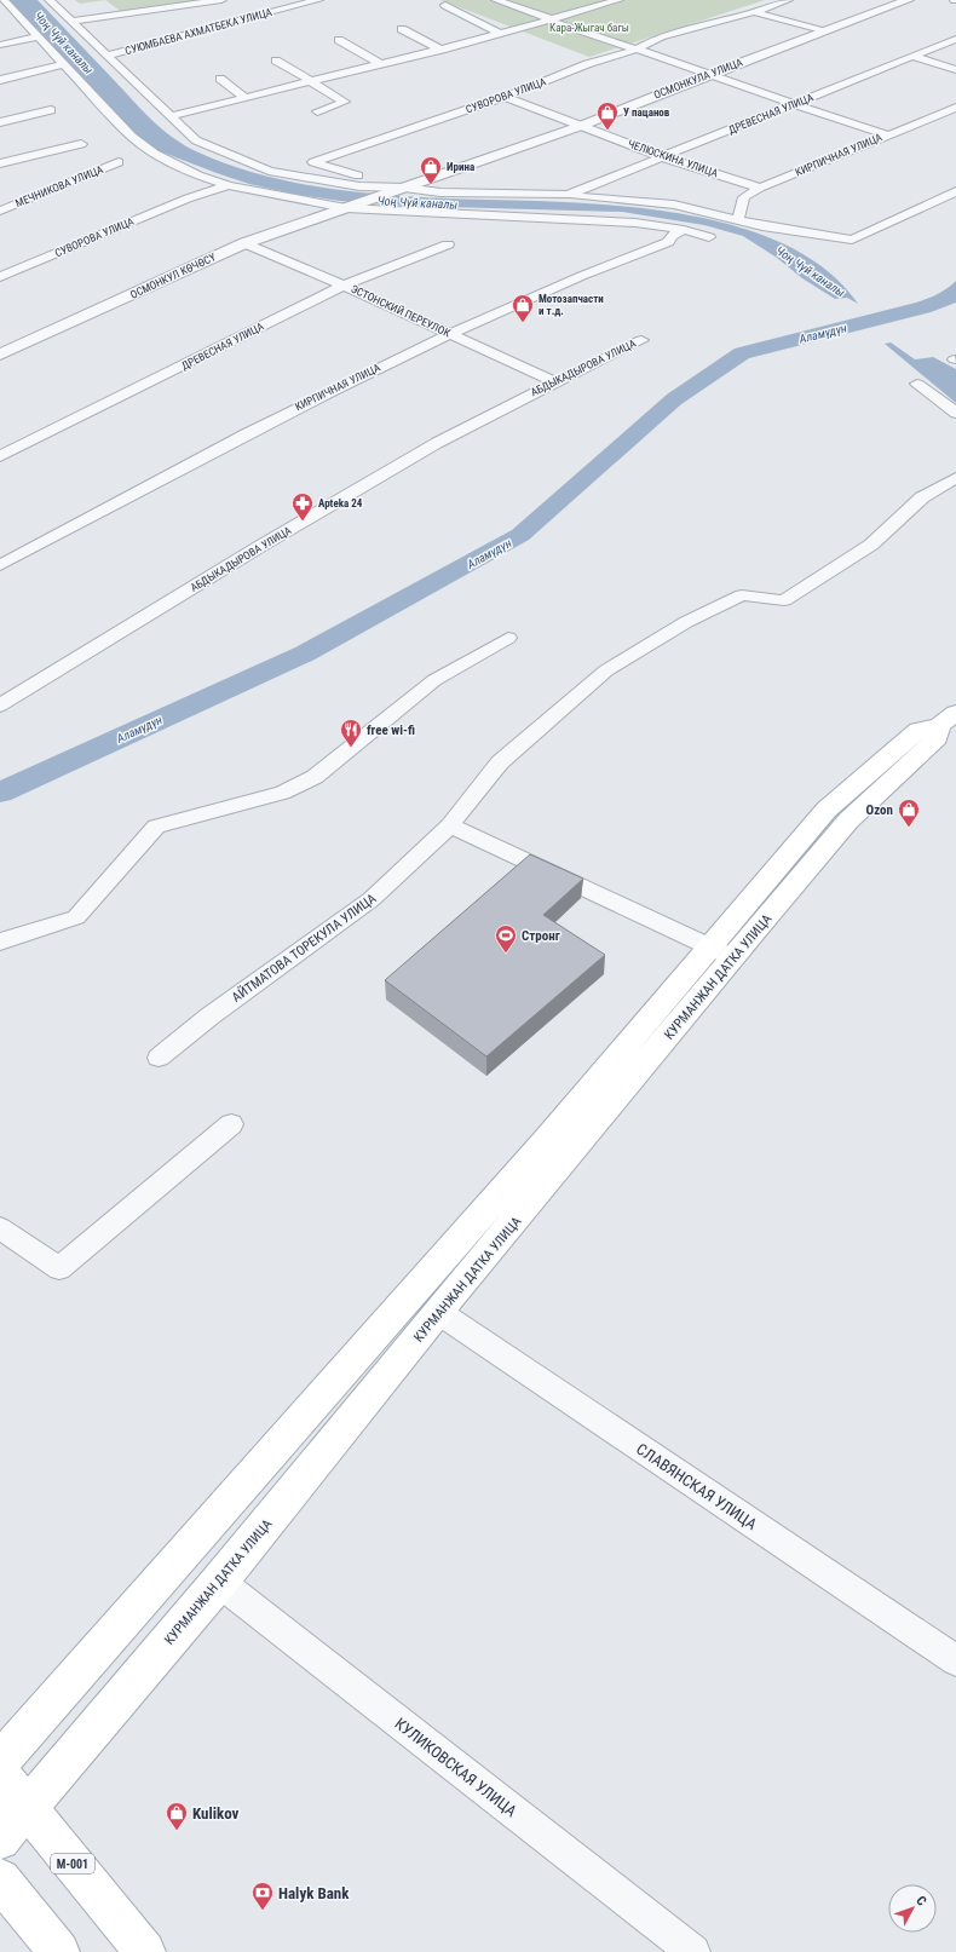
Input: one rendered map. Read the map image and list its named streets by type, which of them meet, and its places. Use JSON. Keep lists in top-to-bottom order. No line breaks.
{"streets":{"main road":["КУРМАНЖАН ДАТКА УЛИЦА","М-001"],"street":["СУЮМБАЕВА АХМАТБЕКА УЛИЦА","ОСМОНКУЛА УЛИЦА","СУВОРОВА УЛИЦА","ДРЕВЕСНАЯ УЛИЦА","КИРПИЧНАЯ УЛИЦА","ЧЕЛЮСКИНА УЛИЦА","МЕЧНИКОВА УЛИЦА","ОСМОНКУЛ КӨЧӨСҮ","ЭСТОНСКИЙ ПЕРЕУЛОК","АБДЫКАДЫРОВА УЛИЦА","АЙТМАТОВА ТОРЕКУЛА УЛИЦА","СЛАВЯНСКАЯ УЛИЦА","КУЛИКОВСКАЯ УЛИЦА"]},"crossings":[["ОСМОНКУЛА УЛИЦА","СУВОРОВА УЛИЦА"],["ОСМОНКУЛА УЛИЦА","ЧЕЛЮСКИНА УЛИЦА"],["ОСМОНКУЛА УЛИЦА","ОСМОНКУЛ КӨЧӨСҮ"],["СУВОРОВА УЛИЦА","ЧЕЛЮСКИНА УЛИЦА"],["ДРЕВЕСНАЯ УЛИЦА","ЧЕЛЮСКИНА УЛИЦА"],["ДРЕВЕСНАЯ УЛИЦА","ЭСТОНСКИЙ ПЕРЕУЛОК"],["КИРПИЧНАЯ УЛИЦА","ЧЕЛЮСКИНА УЛИЦА"],["КИРПИЧНАЯ УЛИЦА","ЭСТОНСКИЙ ПЕРЕУЛОК"],["ОСМОНКУЛ КӨЧӨСҮ","ЭСТОНСКИЙ ПЕРЕУЛОК"],["ЭСТОНСКИЙ ПЕРЕУЛОК","АБДЫКАДЫРОВА УЛИЦА"],["КУРМАНЖАН ДАТКА УЛИЦА","СЛАВЯНСКАЯ УЛИЦА"],["КУРМАНЖАН ДАТКА УЛИЦА","КУЛИКОВСКАЯ УЛИЦА"],["КУРМАНЖАН ДАТКА УЛИЦА","М-001"]],"water":["Чоң Чүй каналы","Аламүдүн"],"parks":["Кара-Жыгач багы"],"places":{"shop":["У пацанов","Ирина","Мотозапчасти и т.д.","Ozon","Kulikov"],"pharmacy":["Apteka 24"],"restaurant":["free wi-fi"],"sports":["Стронг"],"bank":["Halyk Bank"]},"north":"top right"}
